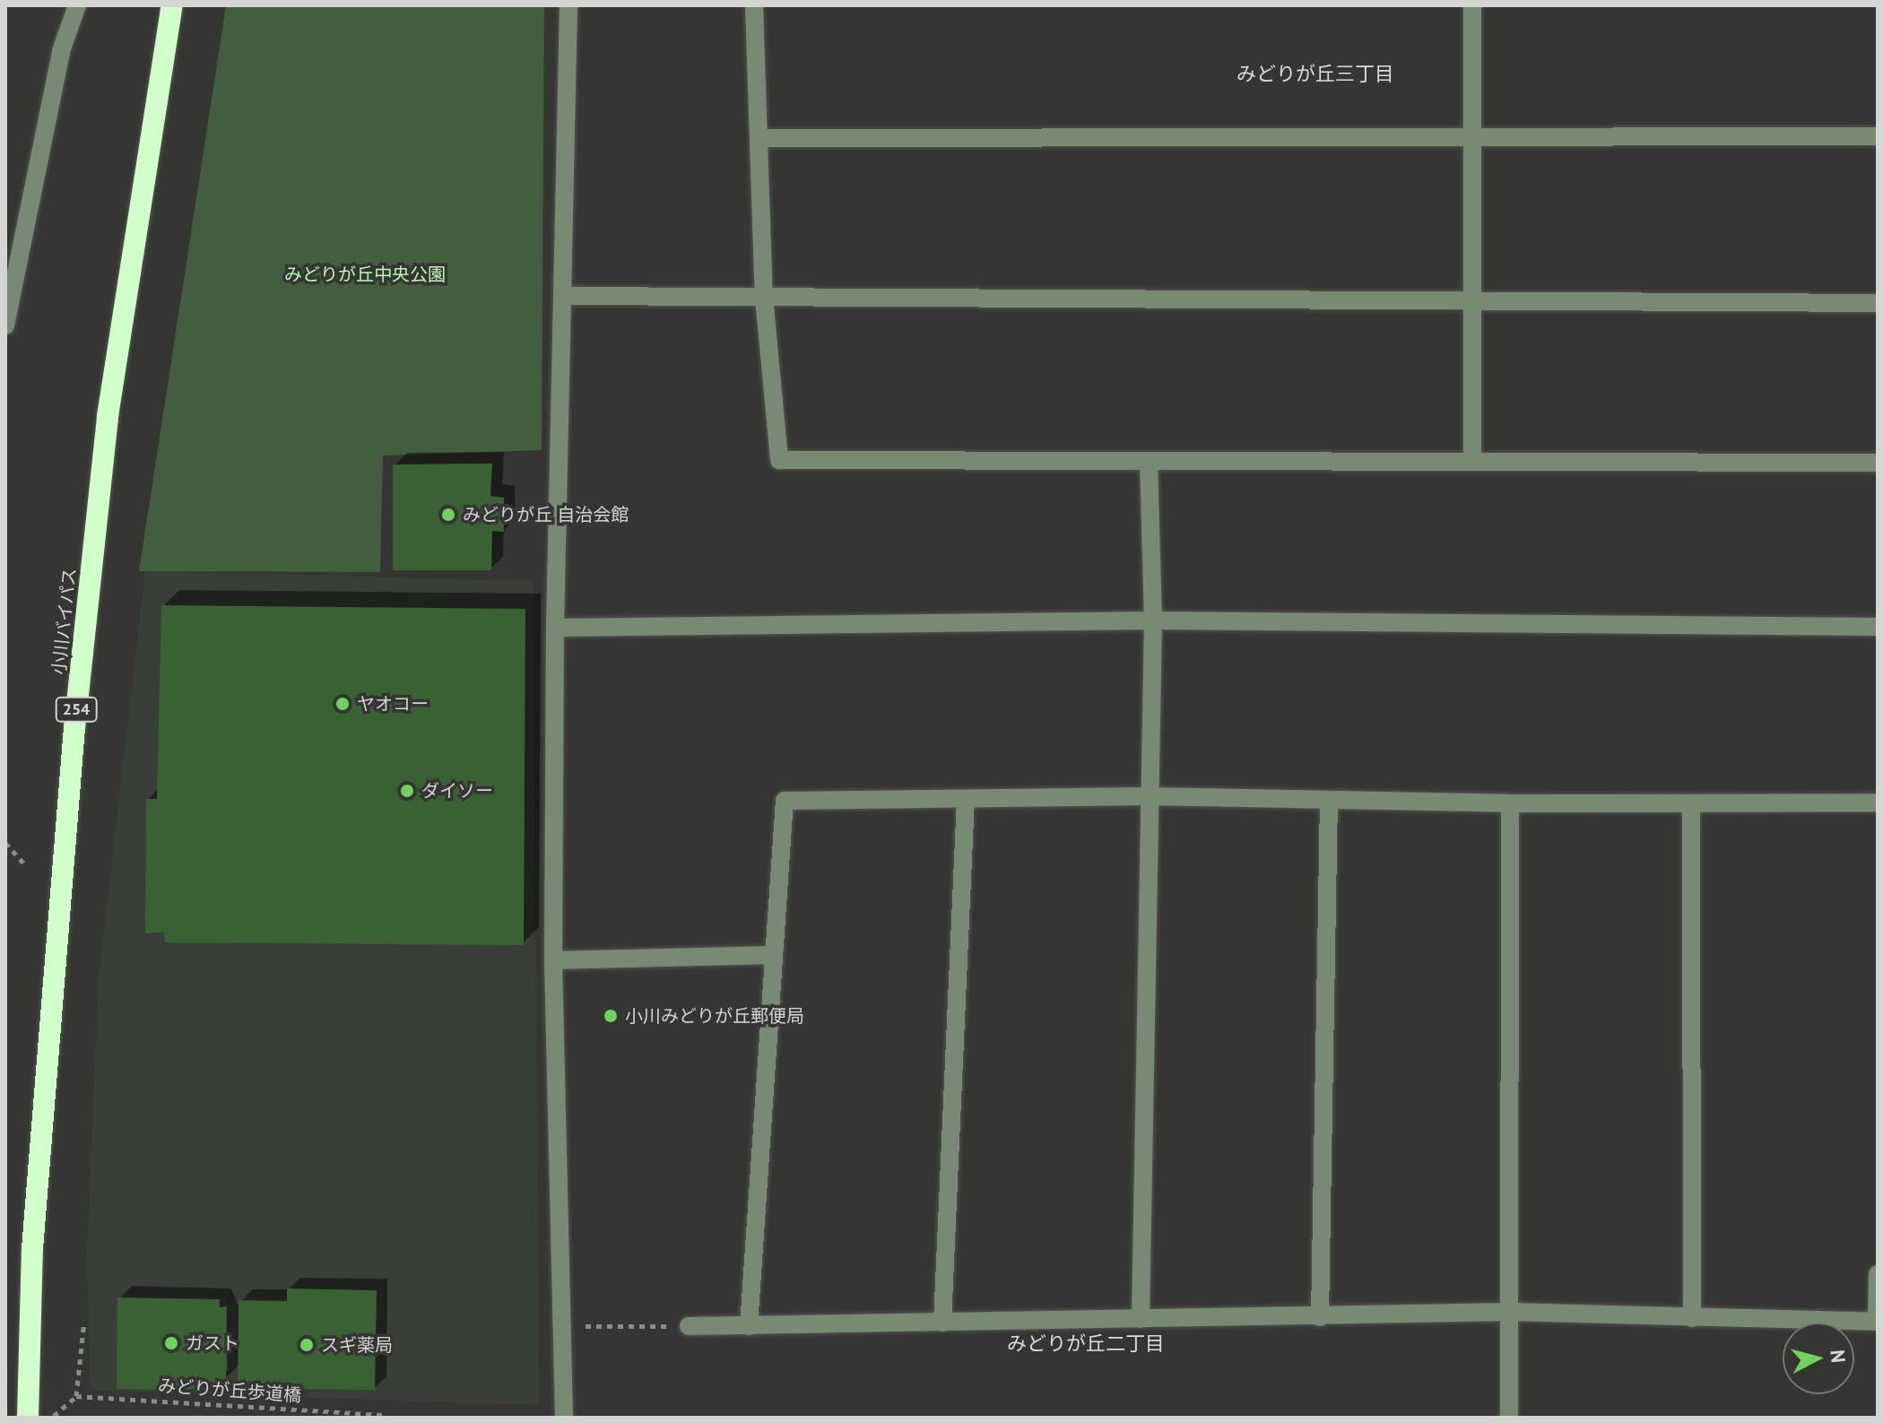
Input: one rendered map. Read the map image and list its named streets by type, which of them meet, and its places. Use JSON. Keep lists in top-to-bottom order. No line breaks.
{"streets":{"highway":["小川バイパス","254"],"path":["みどりが丘歩道橋"]},"districts":["みどりが丘三丁目","みどりが丘二丁目"],"parks":["みどりが丘中央公園"],"places":["みどりが丘 自治会館","ヤオコー","ダイソー","小川みどりが丘郵便局","ガスト","スギ薬局"],"north":"right"}
